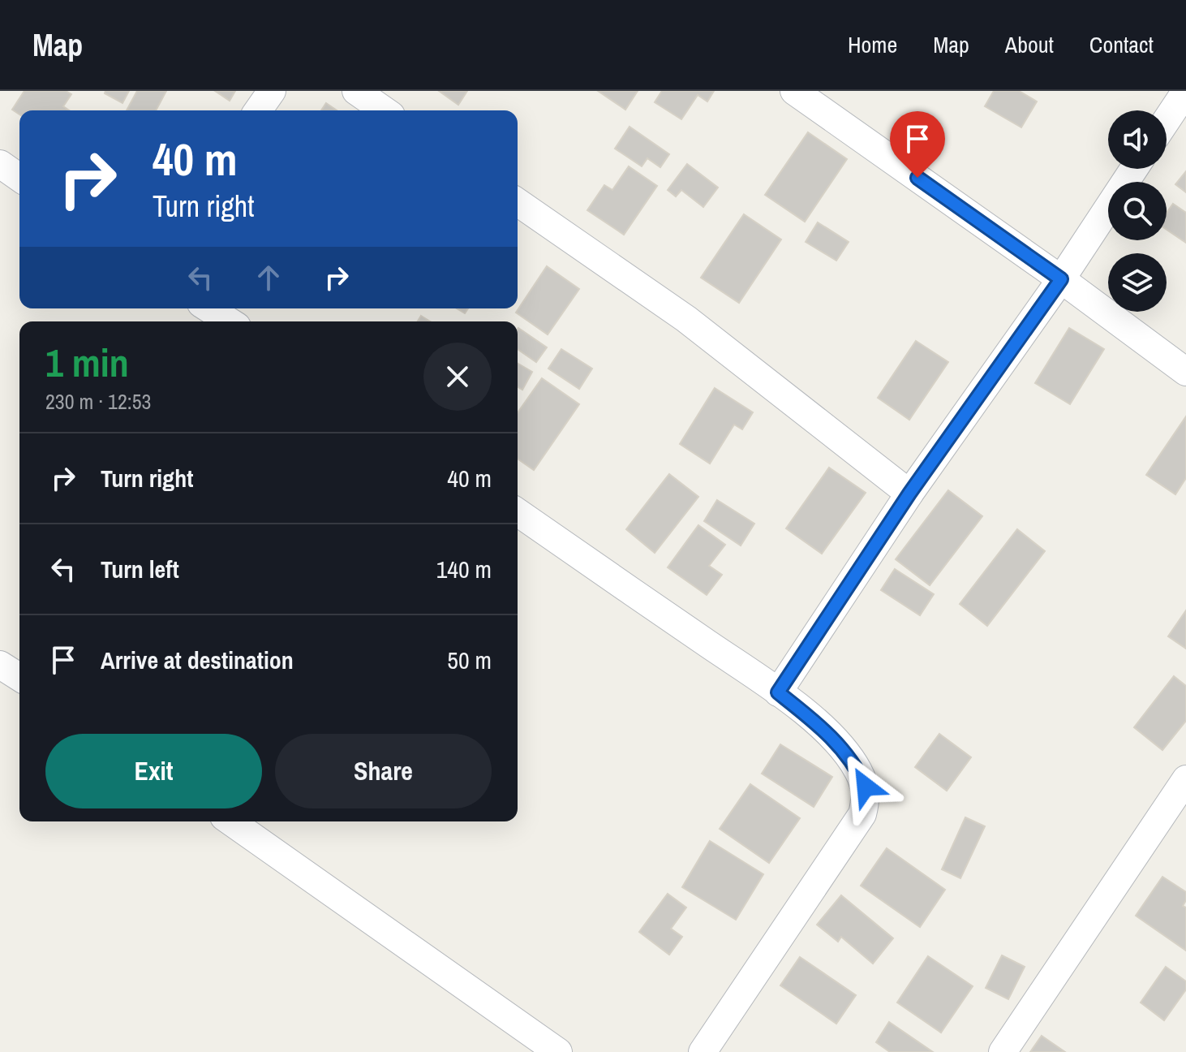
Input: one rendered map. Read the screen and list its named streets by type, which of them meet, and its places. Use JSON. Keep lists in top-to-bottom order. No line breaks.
{"page":{"header":"Map","nav":["Home","Map","About","Contact"],"turn":["40 m","Turn right"],"heading":["1 min","230 m · 12:53"],"list":[{"name":"Turn right","value":"40 m"},{"name":"Turn left","value":"140 m"},{"name":"Arrive at destination","value":"50 m"}],"buttons":["Exit","Share"]}}
